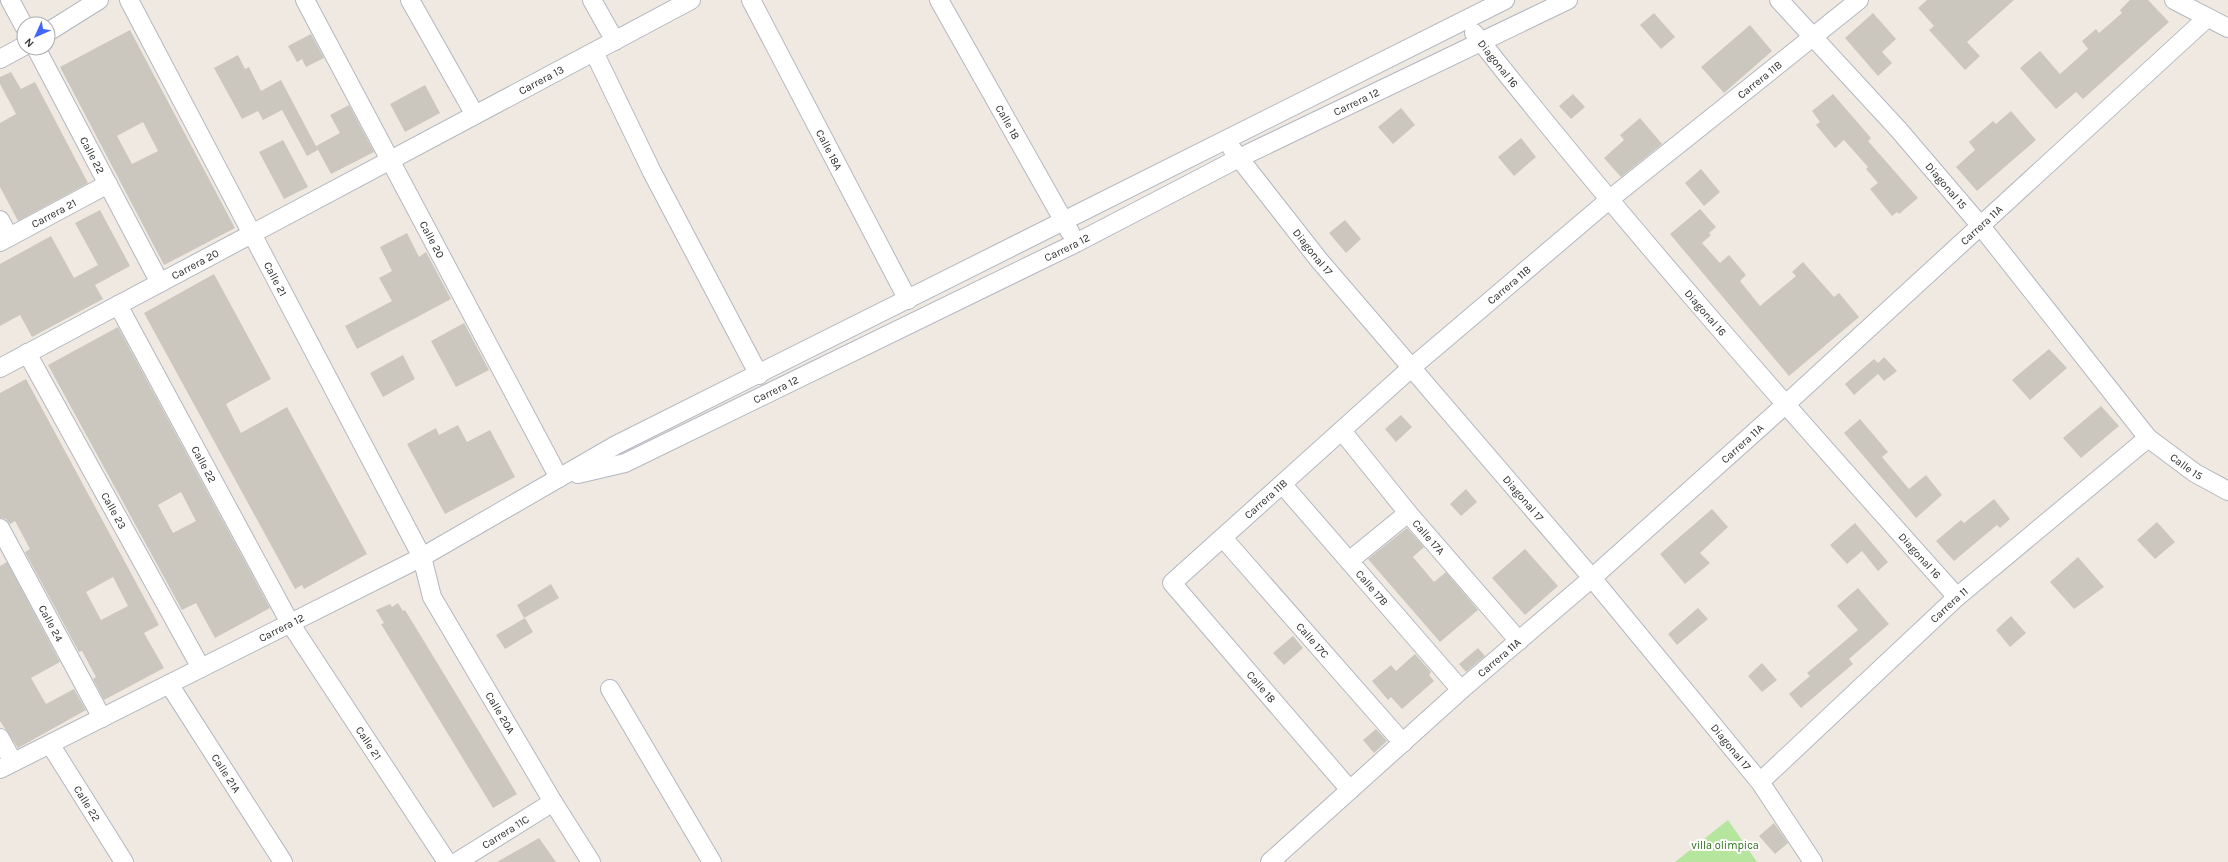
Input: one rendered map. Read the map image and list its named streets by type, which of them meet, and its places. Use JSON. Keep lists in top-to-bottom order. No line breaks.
{"streets":{"street":["Diagonal 16","Carrera 11B","Carrera 13","Carrera 12","Calle 18","Calle 18A","Calle 22","Diagonal 15","Carrera 21","Carrera 11A","Calle 20","Diagonal 17","Carrera 20","Calle 21","Calle 15","Calle 23","Calle 17A","Calle 17B","Carrera 11","Calle 24","Calle 17C","Calle 20A","Calle 21A","Carrera 11C"]},"crossings":[["Diagonal 16","Carrera 11B"],["Diagonal 16","Carrera 12"],["Diagonal 16","Carrera 11A"],["Diagonal 16","Carrera 11"],["Carrera 11B","Calle 18"],["Carrera 11B","Diagonal 15"],["Carrera 11B","Diagonal 17"],["Carrera 11B","Calle 17A"],["Carrera 11B","Calle 17B"],["Carrera 11B","Calle 17C"],["Carrera 13","Calle 20"],["Carrera 13","Carrera 20"],["Carrera 12","Calle 18"],["Carrera 12","Calle 18A"],["Carrera 12","Calle 22"],["Carrera 12","Calle 20"],["Carrera 12","Diagonal 17"],["Carrera 12","Calle 21"],["Carrera 12","Calle 23"],["Carrera 12","Calle 24"],["Carrera 12","Calle 20A"],["Carrera 12","Calle 21A"],["Calle 18","Carrera 11A"],["Calle 22","Carrera 21"],["Calle 22","Carrera 20"],["Calle 22","Calle 21"],["Diagonal 15","Carrera 11A"],["Diagonal 15","Calle 15"],["Diagonal 15","Carrera 11"],["Carrera 11A","Diagonal 17"],["Carrera 11A","Calle 17A"],["Carrera 11A","Calle 17B"],["Carrera 11A","Calle 17C"],["Calle 20","Carrera 20"],["Diagonal 17","Carrera 11"],["Carrera 20","Calle 21"],["Carrera 20","Calle 23"],["Calle 21","Calle 20A"],["Calle 15","Carrera 11"],["Calle 20A","Carrera 11C"]],"parks":["villa olimpica"],"north":"bottom left"}
